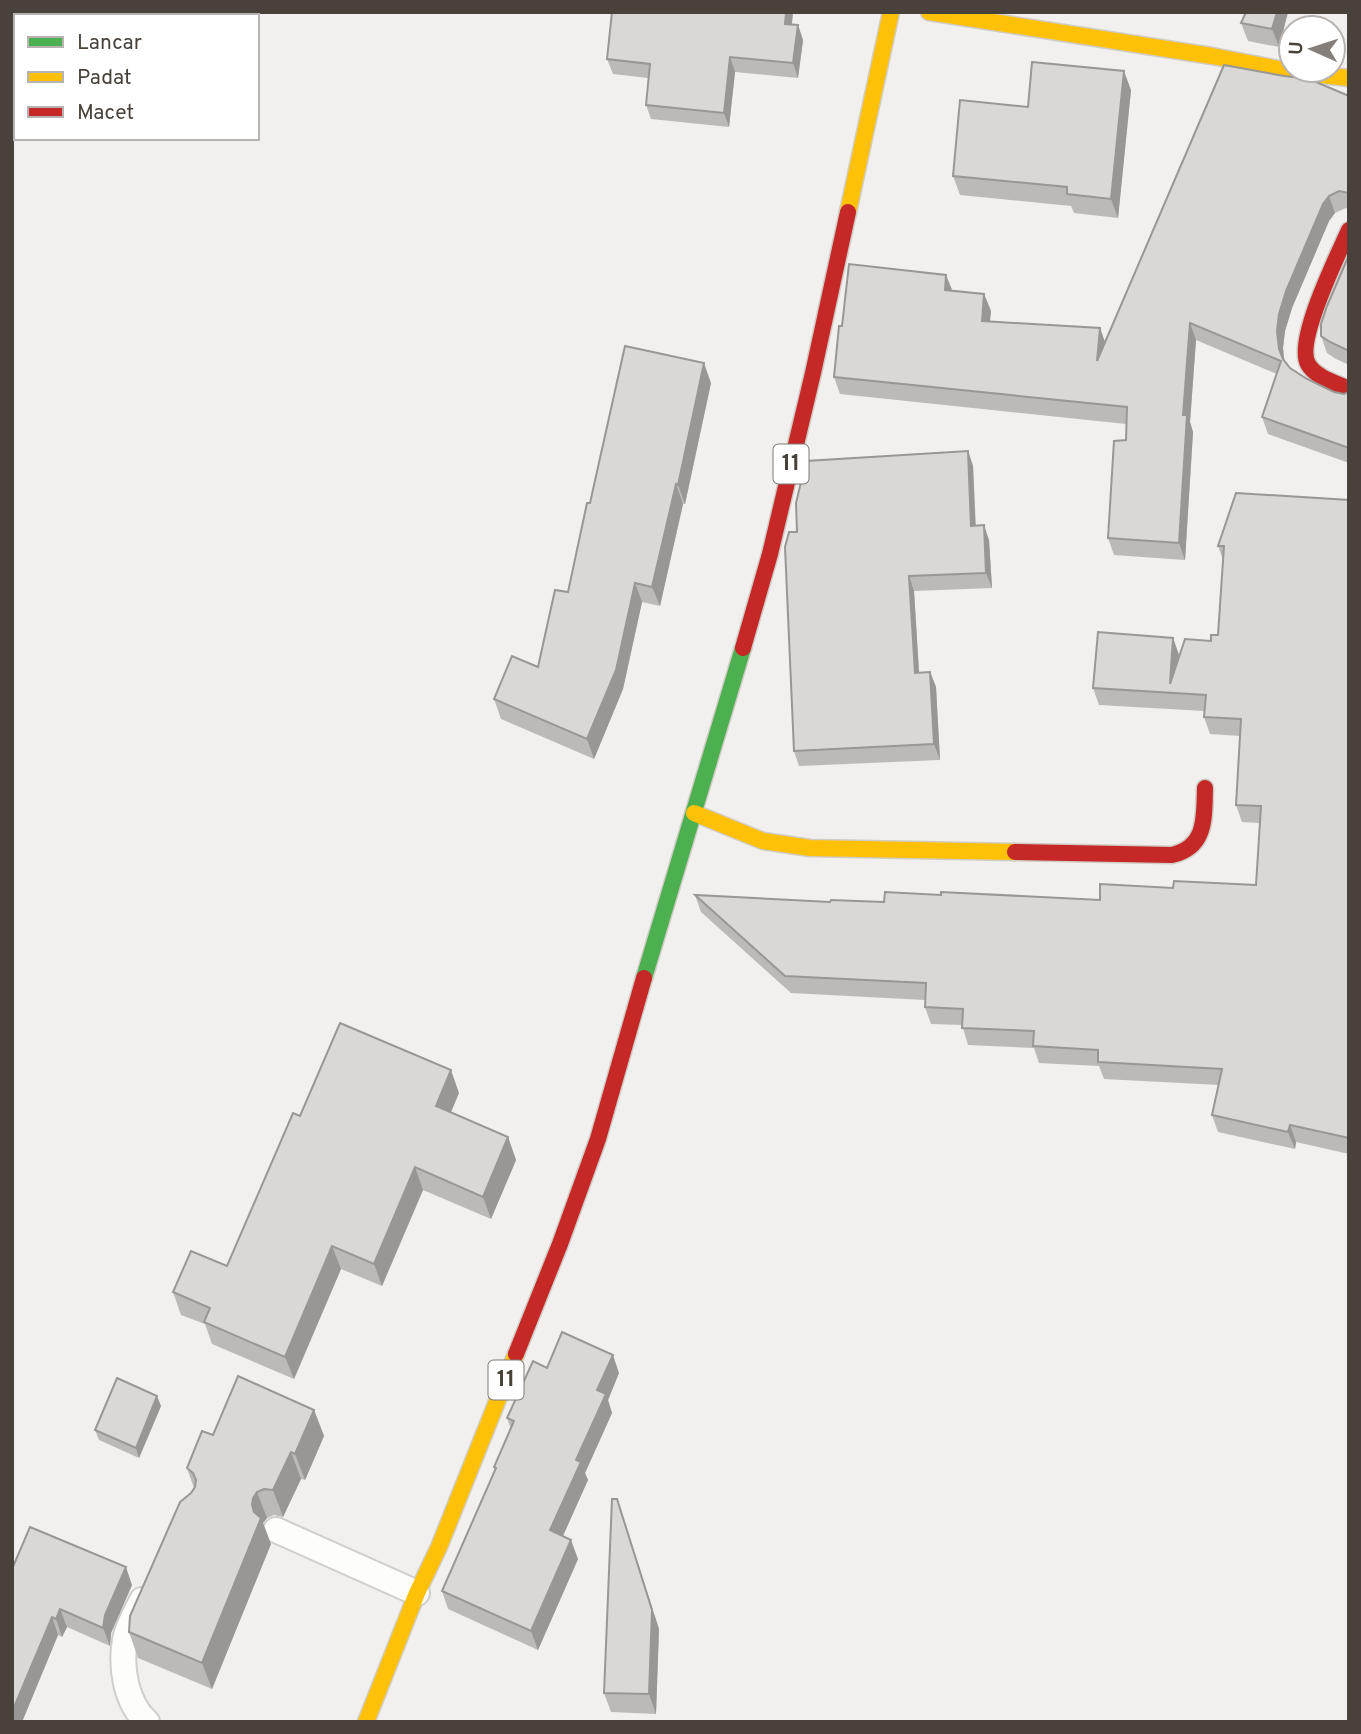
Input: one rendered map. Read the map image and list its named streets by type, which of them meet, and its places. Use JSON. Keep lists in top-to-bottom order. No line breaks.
{"streets":{"main road":["11"]},"legend":["Lancar","Padat","Macet"],"north":"left"}
